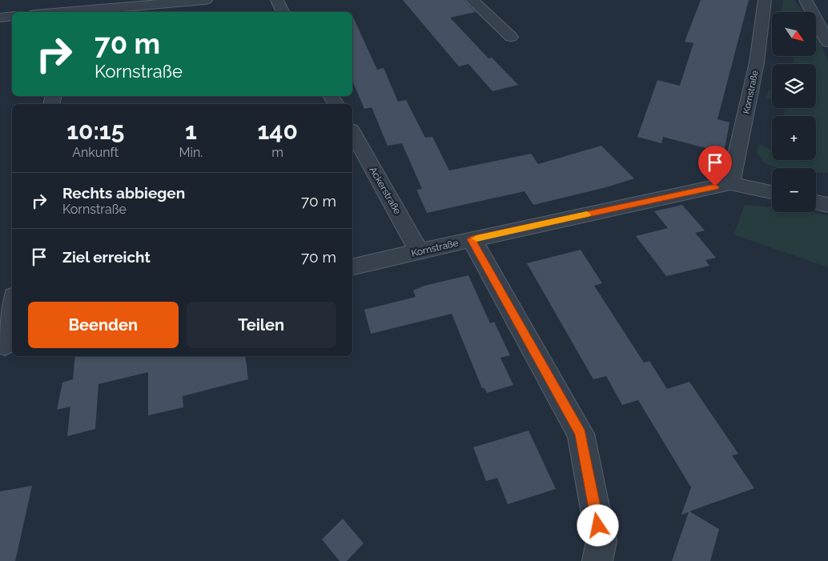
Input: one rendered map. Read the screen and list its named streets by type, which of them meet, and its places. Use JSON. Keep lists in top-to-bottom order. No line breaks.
{"streets":{"street":["Kornstraße","Ackerstraße"]},"crossings":[["Kornstraße","Ackerstraße"]],"north":"bottom right","page":{"map_buttons":["+","−"],"turn":["70 m","Kornstraße"],"eta":["10:15","Ankunft","1","Min.","140","m"],"list":[{"name":"Rechts abbiegen","note":"Kornstraße","value":"70 m"},{"name":"Ziel erreicht","value":"70 m"}],"buttons":["Beenden","Teilen"]}}
